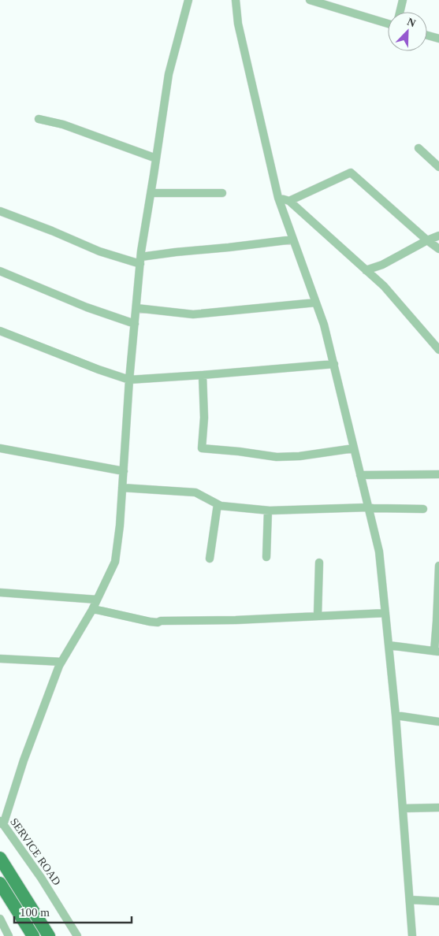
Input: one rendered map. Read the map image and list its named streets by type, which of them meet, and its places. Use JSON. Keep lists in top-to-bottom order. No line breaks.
{"streets":{"street":["SERVICE ROAD"]},"scale_bar":"100 m","north":"top right"}
